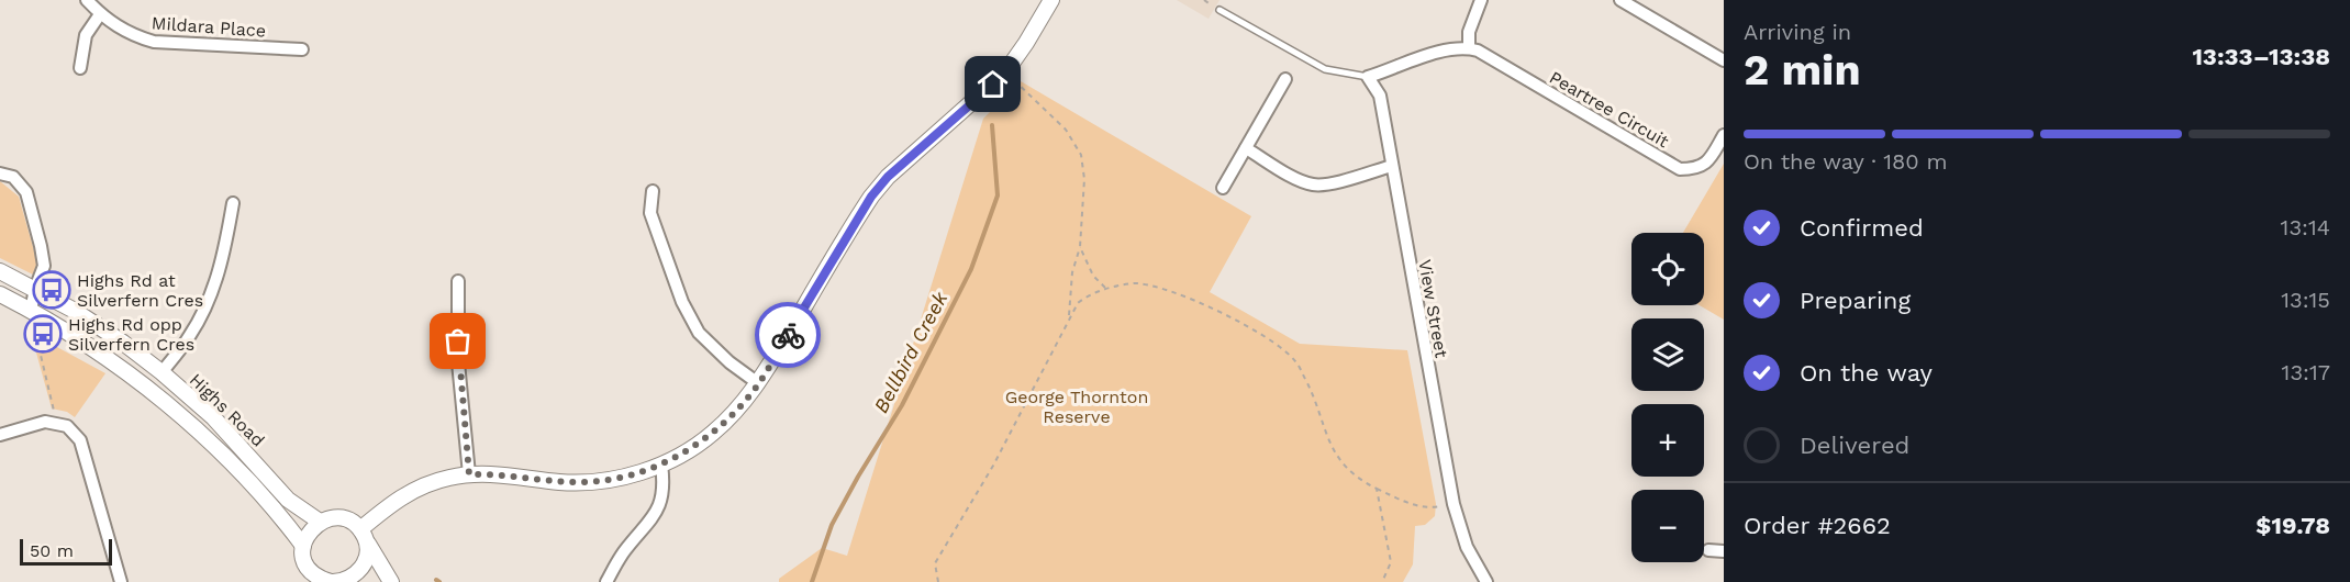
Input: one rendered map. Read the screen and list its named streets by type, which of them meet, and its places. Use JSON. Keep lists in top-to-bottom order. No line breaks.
{"streets":{"street":["Mildara Place","Peartree Circuit","View Street","Highs Road"]},"water":["Bellbird Creek"],"parks":["George Thornton Reserve"],"places":{"bus stop":["Highs Rd at Silverfern Cres","Highs Rd opp Silverfern Cres"]},"scale_bar":"50 m","page":{"heading":["2 min","Arriving in","13:33–13:38"],"panel":["Order #2662","$19.78"],"bar":"On the way · 180 m","list":[["Confirmed","13:14"],["Preparing","13:15"],["On the way","13:17"],"Delivered"],"map_buttons":["+","−"],"scale":"50 m"}}
